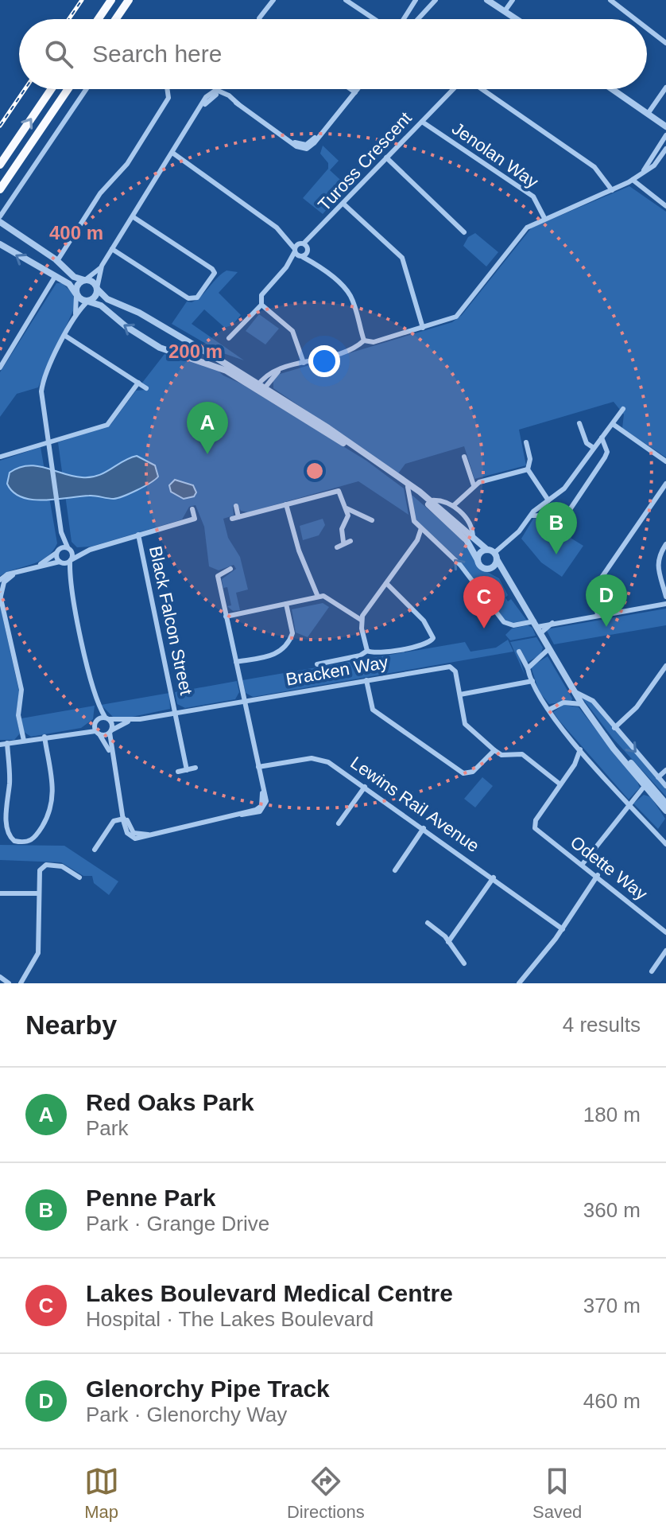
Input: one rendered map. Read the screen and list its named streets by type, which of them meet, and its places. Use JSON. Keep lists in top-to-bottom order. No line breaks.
{"streets":{"street":["Jenolan Way","Tuross Crescent","Black Falcon Street","Bracken Way","Lewins Rail Avenue","Odette Way"]},"crossings":[["Jenolan Way","Tuross Crescent"],["Black Falcon Street","Bracken Way"]],"page":{"search":"Search here","pins":["A","B","D","C"],"heading":["Nearby","4 results"],"list":[{"mark":"A","name":"Red Oaks Park","note":"Park","value":"180 m"},{"mark":"B","name":"Penne Park","note":"Park · Grange Drive","value":"360 m"},{"mark":"C","name":"Lakes Boulevard Medical Centre","note":"Hospital · The Lakes Boulevard","value":"370 m"},{"mark":"D","name":"Glenorchy Pipe Track","note":"Park · Glenorchy Way","value":"460 m"}],"nav":["Map","Directions","Saved"]},"rings":["400 m","200 m"]}
